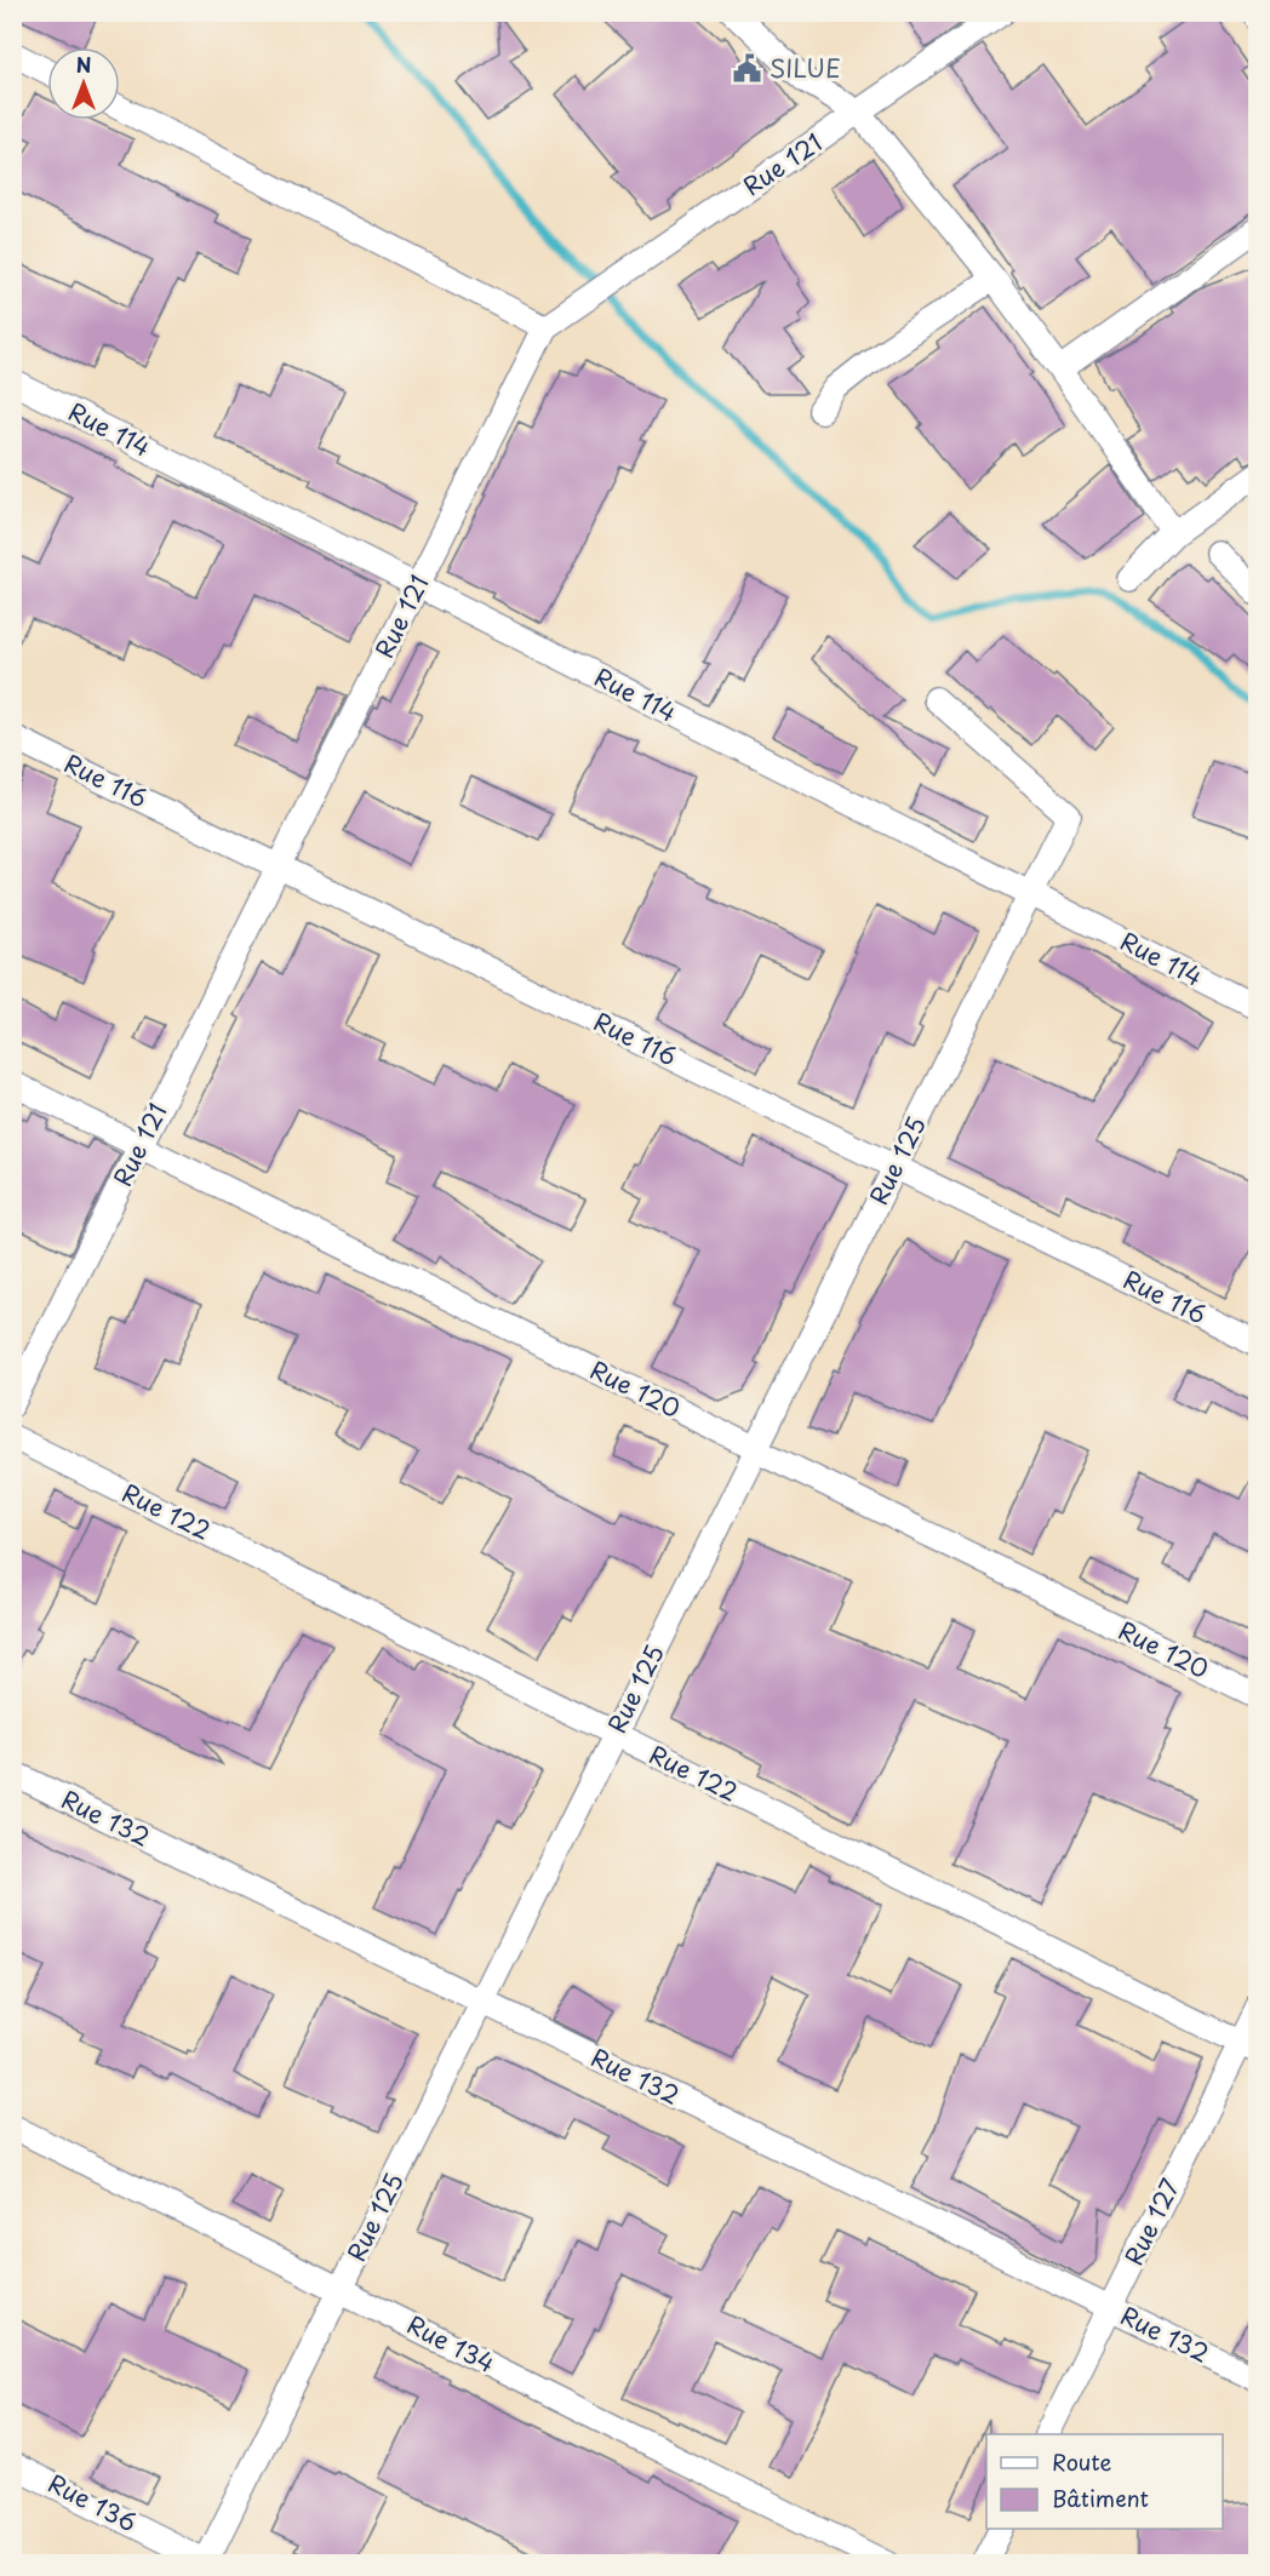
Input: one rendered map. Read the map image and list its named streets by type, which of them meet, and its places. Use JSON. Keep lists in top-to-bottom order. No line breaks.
{"streets":{"street":["Rue 121","Rue 114","Rue 116","Rue 125","Rue 120","Rue 122","Rue 132","Rue 127","Rue 134","Rue 136"]},"crossings":[["Rue 121","Rue 114"],["Rue 121","Rue 116"],["Rue 121","Rue 120"],["Rue 114","Rue 125"],["Rue 116","Rue 125"],["Rue 125","Rue 120"],["Rue 125","Rue 122"],["Rue 125","Rue 132"],["Rue 125","Rue 134"],["Rue 125","Rue 136"],["Rue 122","Rue 127"],["Rue 132","Rue 127"]],"places":{"public building":["SILUE"]},"legend":["Route","Bâtiment"],"north":"top"}
